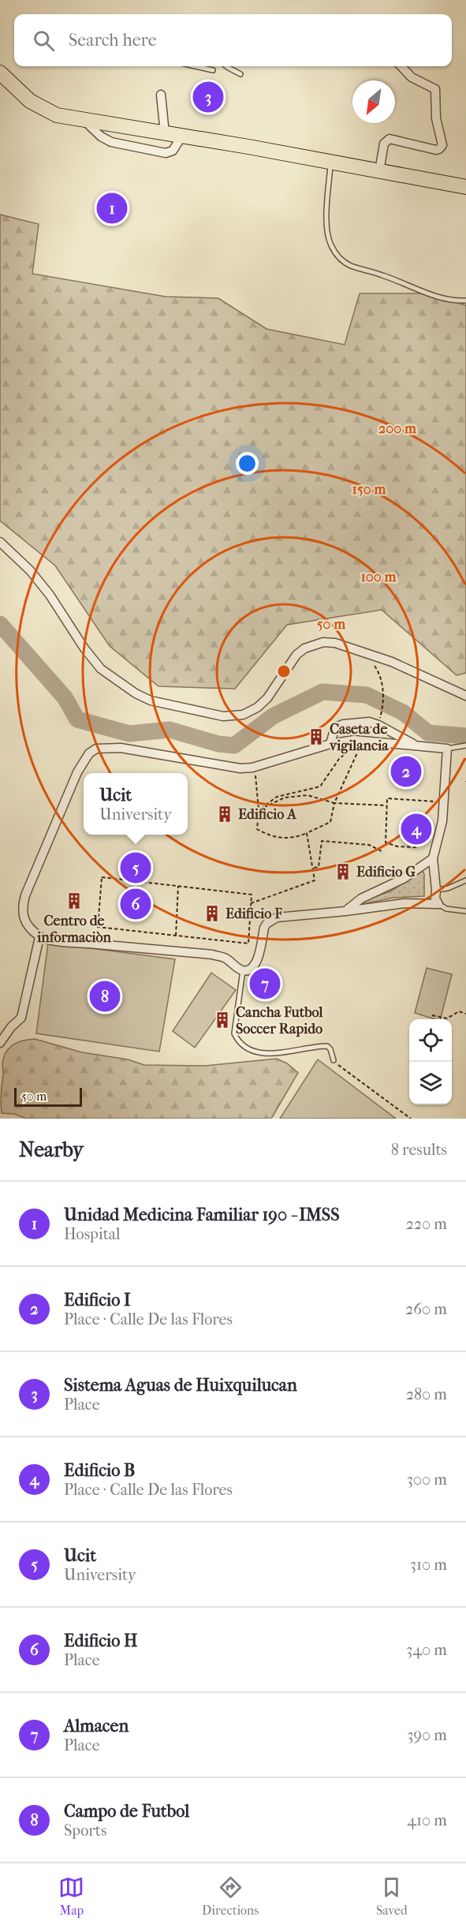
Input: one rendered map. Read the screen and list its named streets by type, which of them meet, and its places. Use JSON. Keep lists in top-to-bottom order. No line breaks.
{"places":{"building":["Caseta de vigilancia","Edificio A","Edificio G","Centro de informaciòn","Edificio F","Cancha Futbol Soccer Rapido"]},"scale_bar":"50 m","north":"bottom left","page":{"search":"Search here","pins":["3","1","2","4","5","6","7","8"],"popup":["Ucit","University"],"scale":"50 m","heading":["Nearby","8 results"],"list":[{"mark":"1","name":"Unidad Medicina Familiar 190 - IMSS","note":"Hospital","value":"220 m"},{"mark":"2","name":"Edificio I","note":"Place · Calle De las Flores","value":"260 m"},{"mark":"3","name":"Sistema Aguas de Huixquilucan","note":"Place","value":"280 m"},{"mark":"4","name":"Edificio B","note":"Place · Calle De las Flores","value":"300 m"},{"mark":"5","name":"Ucit","note":"University","value":"310 m"},{"mark":"6","name":"Edificio H","note":"Place","value":"340 m"},{"mark":"7","name":"Almacen","note":"Place","value":"390 m"},{"mark":"8","name":"Campo de Futbol","note":"Sports","value":"410 m"}],"nav":["Map","Directions","Saved"]},"rings":["200 m","150 m","100 m","50 m"]}
